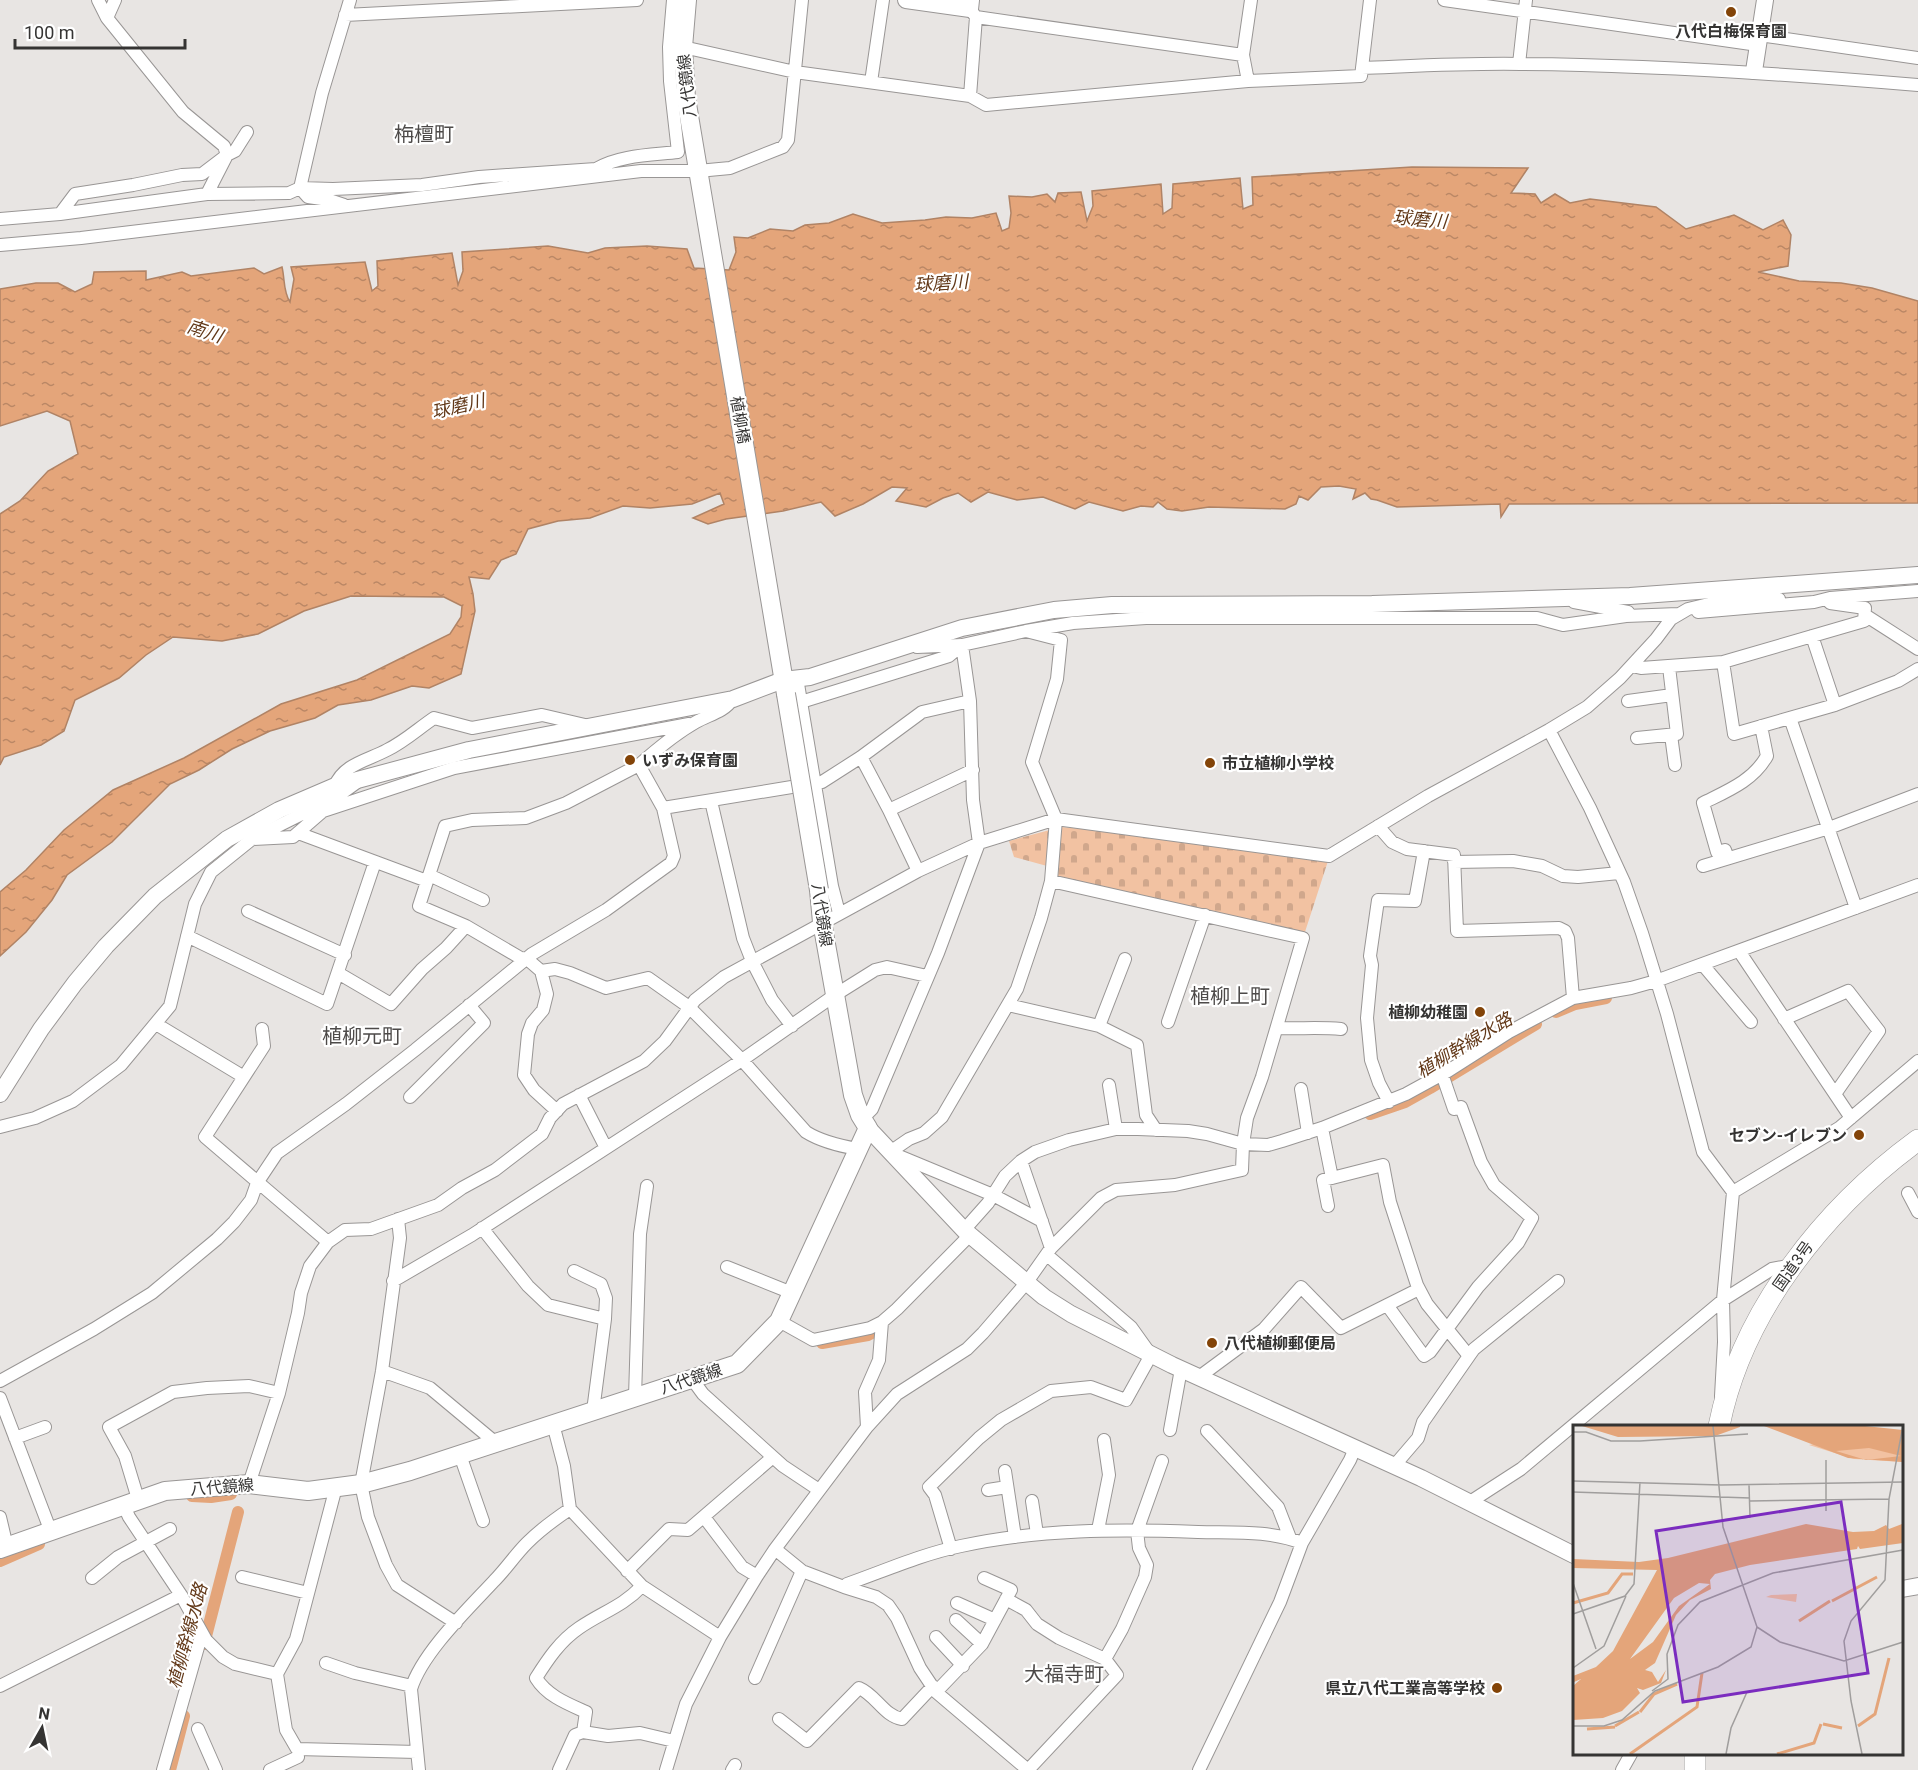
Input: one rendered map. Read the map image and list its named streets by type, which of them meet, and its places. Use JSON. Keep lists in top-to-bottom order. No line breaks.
{"streets":{"highway":["国道3号"],"main road":["八代鏡線","植柳橋"]},"crossings":[["八代鏡線","植柳橋"]],"districts":["栴檀町","植柳上町","植柳元町","大福寺町"],"water":["球磨川","南川","植柳幹線水路"],"places":["八代白梅保育園","いずみ保育園","市立植柳小学校","植柳幼稚園","セブン-イレブン","八代植柳郵便局","県立八代工業高等学校"],"scale_bar":"100 m","north":"top"}
